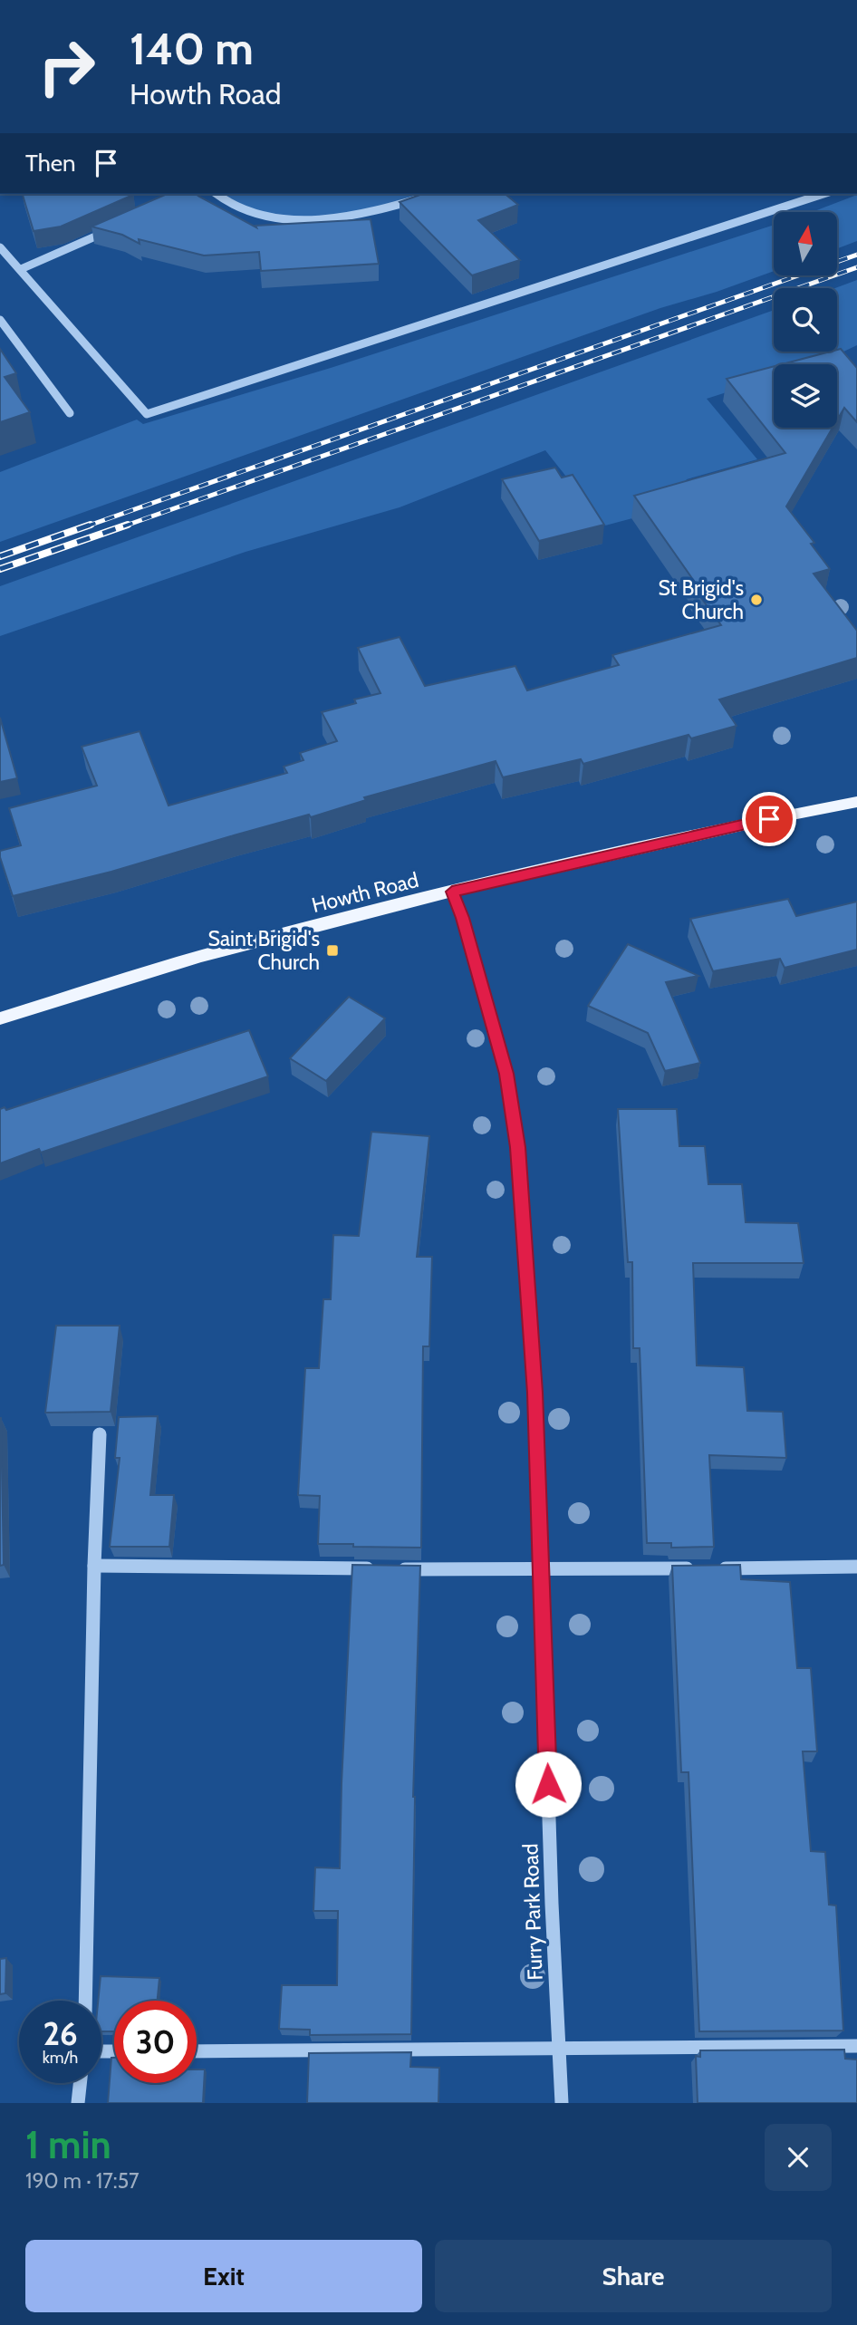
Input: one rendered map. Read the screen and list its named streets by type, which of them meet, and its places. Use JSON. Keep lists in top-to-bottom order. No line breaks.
{"streets":{"main road":["Howth Road"],"street":["Furry Park Road"]},"crossings":[["Howth Road","Furry Park Road"]],"places":{"other":["St Brigid's Church"],"transit":["Saint Brigid's Church"]},"north":"top","page":{"turn":["140 m","Howth Road"],"then":"Then","speed":"26 km/h","limit":"30","heading":["1 min","190 m · 17:57"],"buttons":["Exit","Share"]}}
